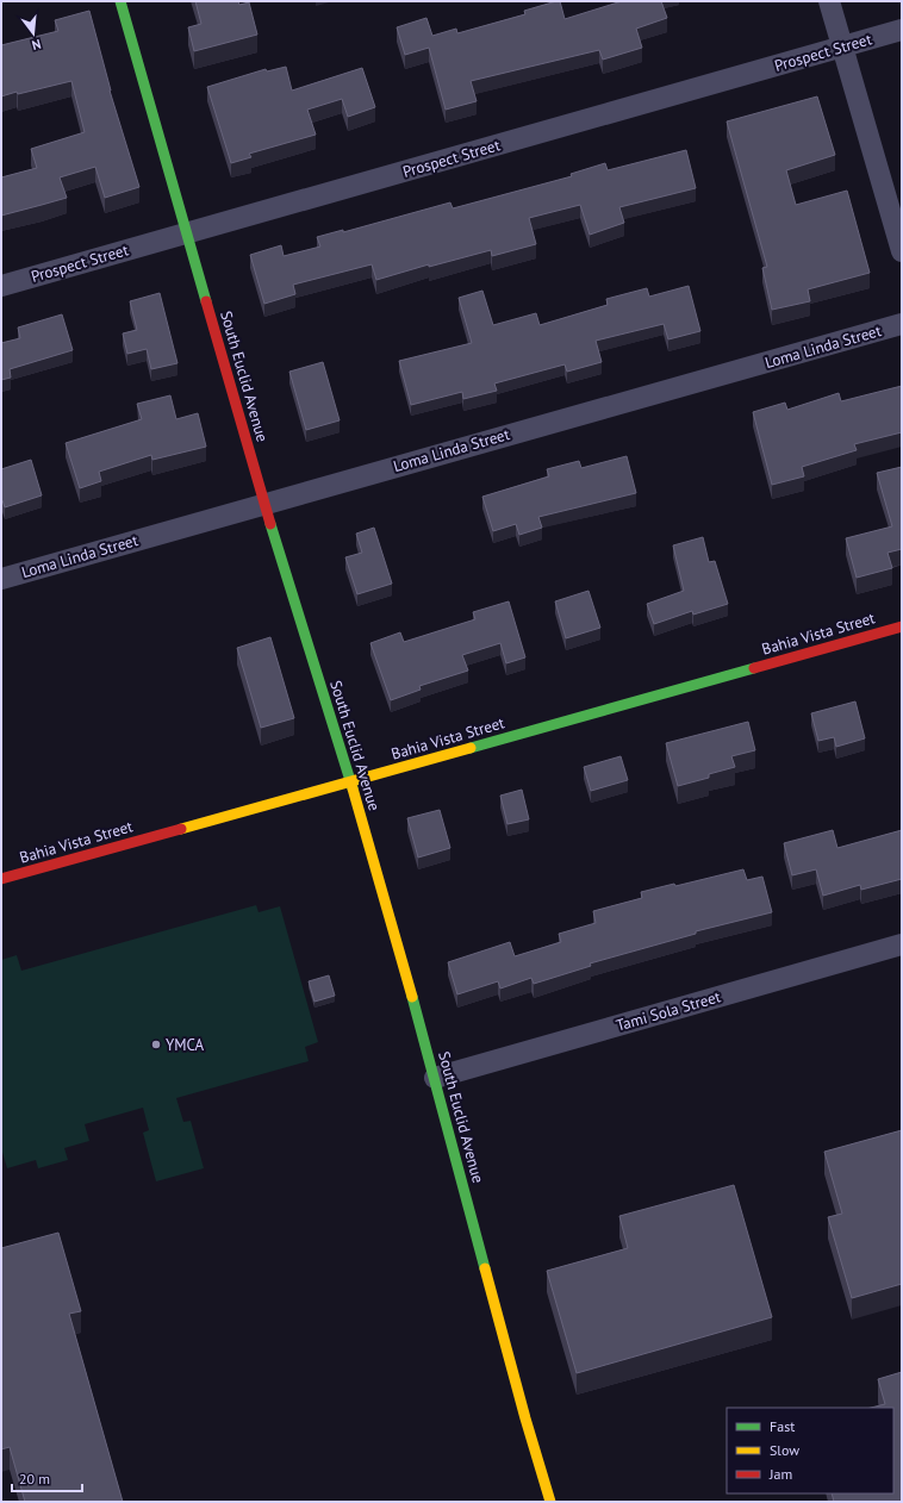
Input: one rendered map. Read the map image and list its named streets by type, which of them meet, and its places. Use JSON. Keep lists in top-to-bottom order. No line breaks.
{"streets":{"street":["Prospect Street","Loma Linda Street","South Euclid Avenue","Bahia Vista Street","Tami Sola Street"]},"crossings":[["Prospect Street","South Euclid Avenue"],["Loma Linda Street","South Euclid Avenue"],["South Euclid Avenue","Bahia Vista Street"],["South Euclid Avenue","Tami Sola Street"]],"places":["YMCA"],"legend":["Fast","Slow","Jam"],"scale_bar":"20 m","north":"bottom"}
